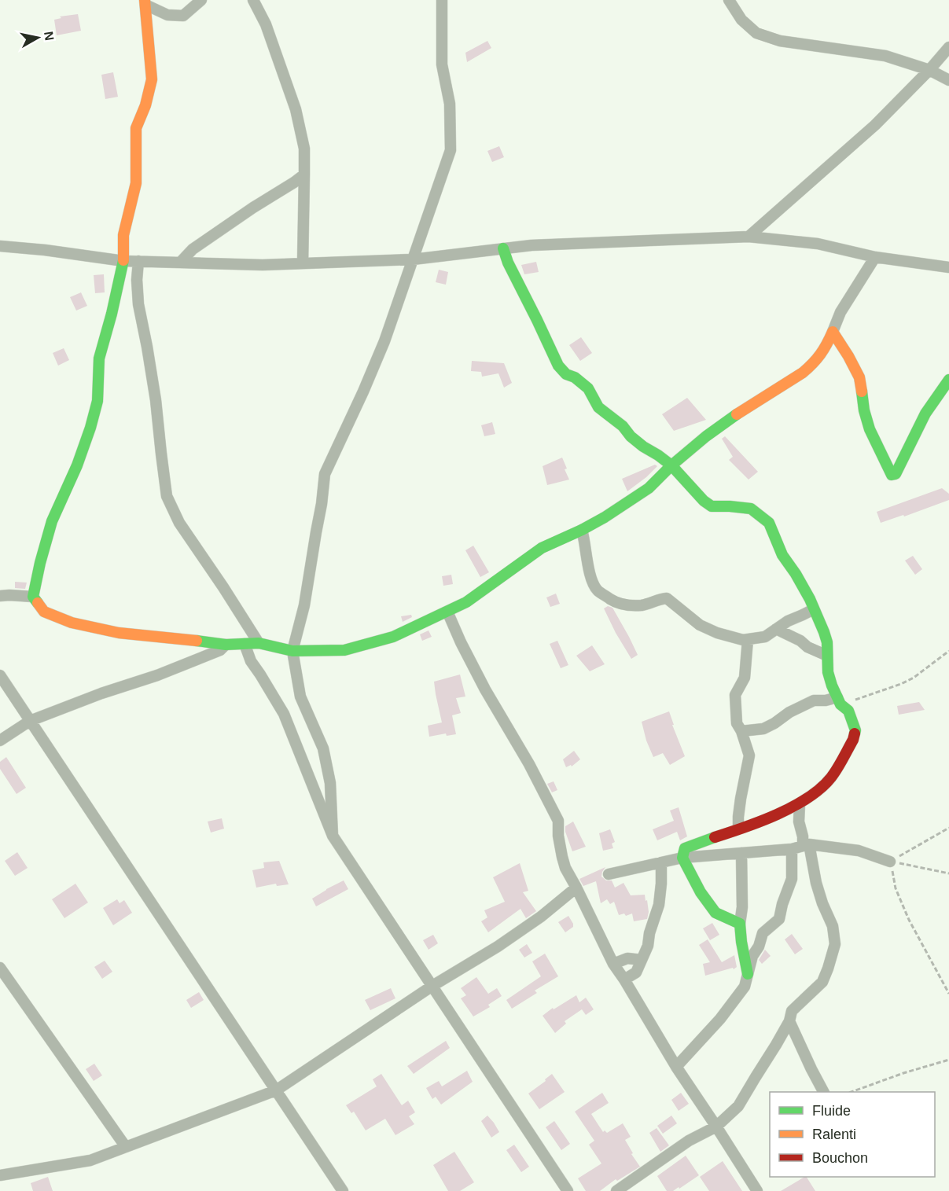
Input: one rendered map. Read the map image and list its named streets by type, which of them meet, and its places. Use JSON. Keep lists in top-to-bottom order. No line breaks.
{"legend":["Fluide","Ralenti","Bouchon"],"north":"right"}
